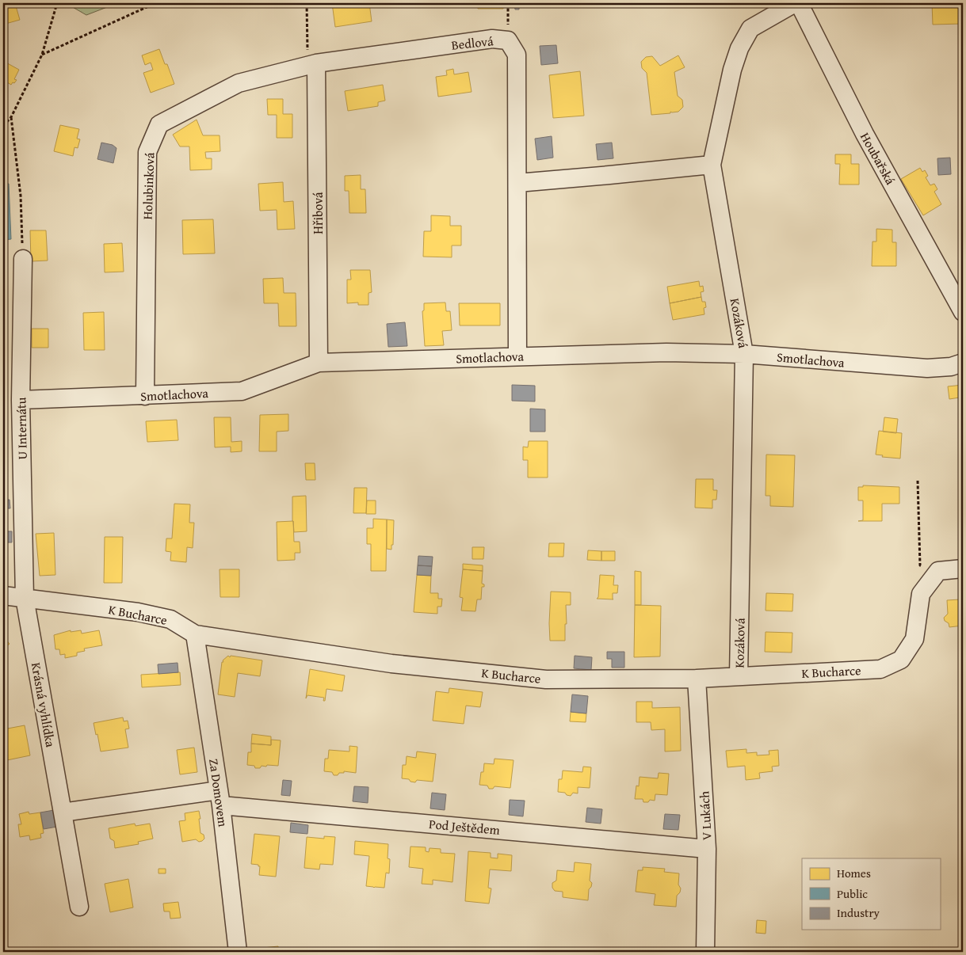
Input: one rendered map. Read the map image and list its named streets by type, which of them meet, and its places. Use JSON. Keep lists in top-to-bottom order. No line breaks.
{"streets":{"street":["Bedlová","Houbařská","Holubinková","Hřibová","Kozáková","Smotlachova","U Internátu","K Bucharce","Krásná vyhlídka","Za Domovem","V Lukách","Pod Ještědem"]},"crossings":[["Bedlová","Holubinková"],["Bedlová","Hřibová"],["Bedlová","Smotlachova"],["Holubinková","Hřibová"],["Holubinková","Smotlachova"],["Hřibová","Smotlachova"],["Kozáková","Smotlachova"],["Kozáková","K Bucharce"],["Smotlachova","U Internátu"],["U Internátu","K Bucharce"],["U Internátu","Krásná vyhlídka"],["K Bucharce","Krásná vyhlídka"],["K Bucharce","Za Domovem"],["K Bucharce","V Lukách"],["Za Domovem","Pod Ještědem"],["V Lukách","Pod Ještědem"]],"legend":["Homes","Public","Industry"]}
